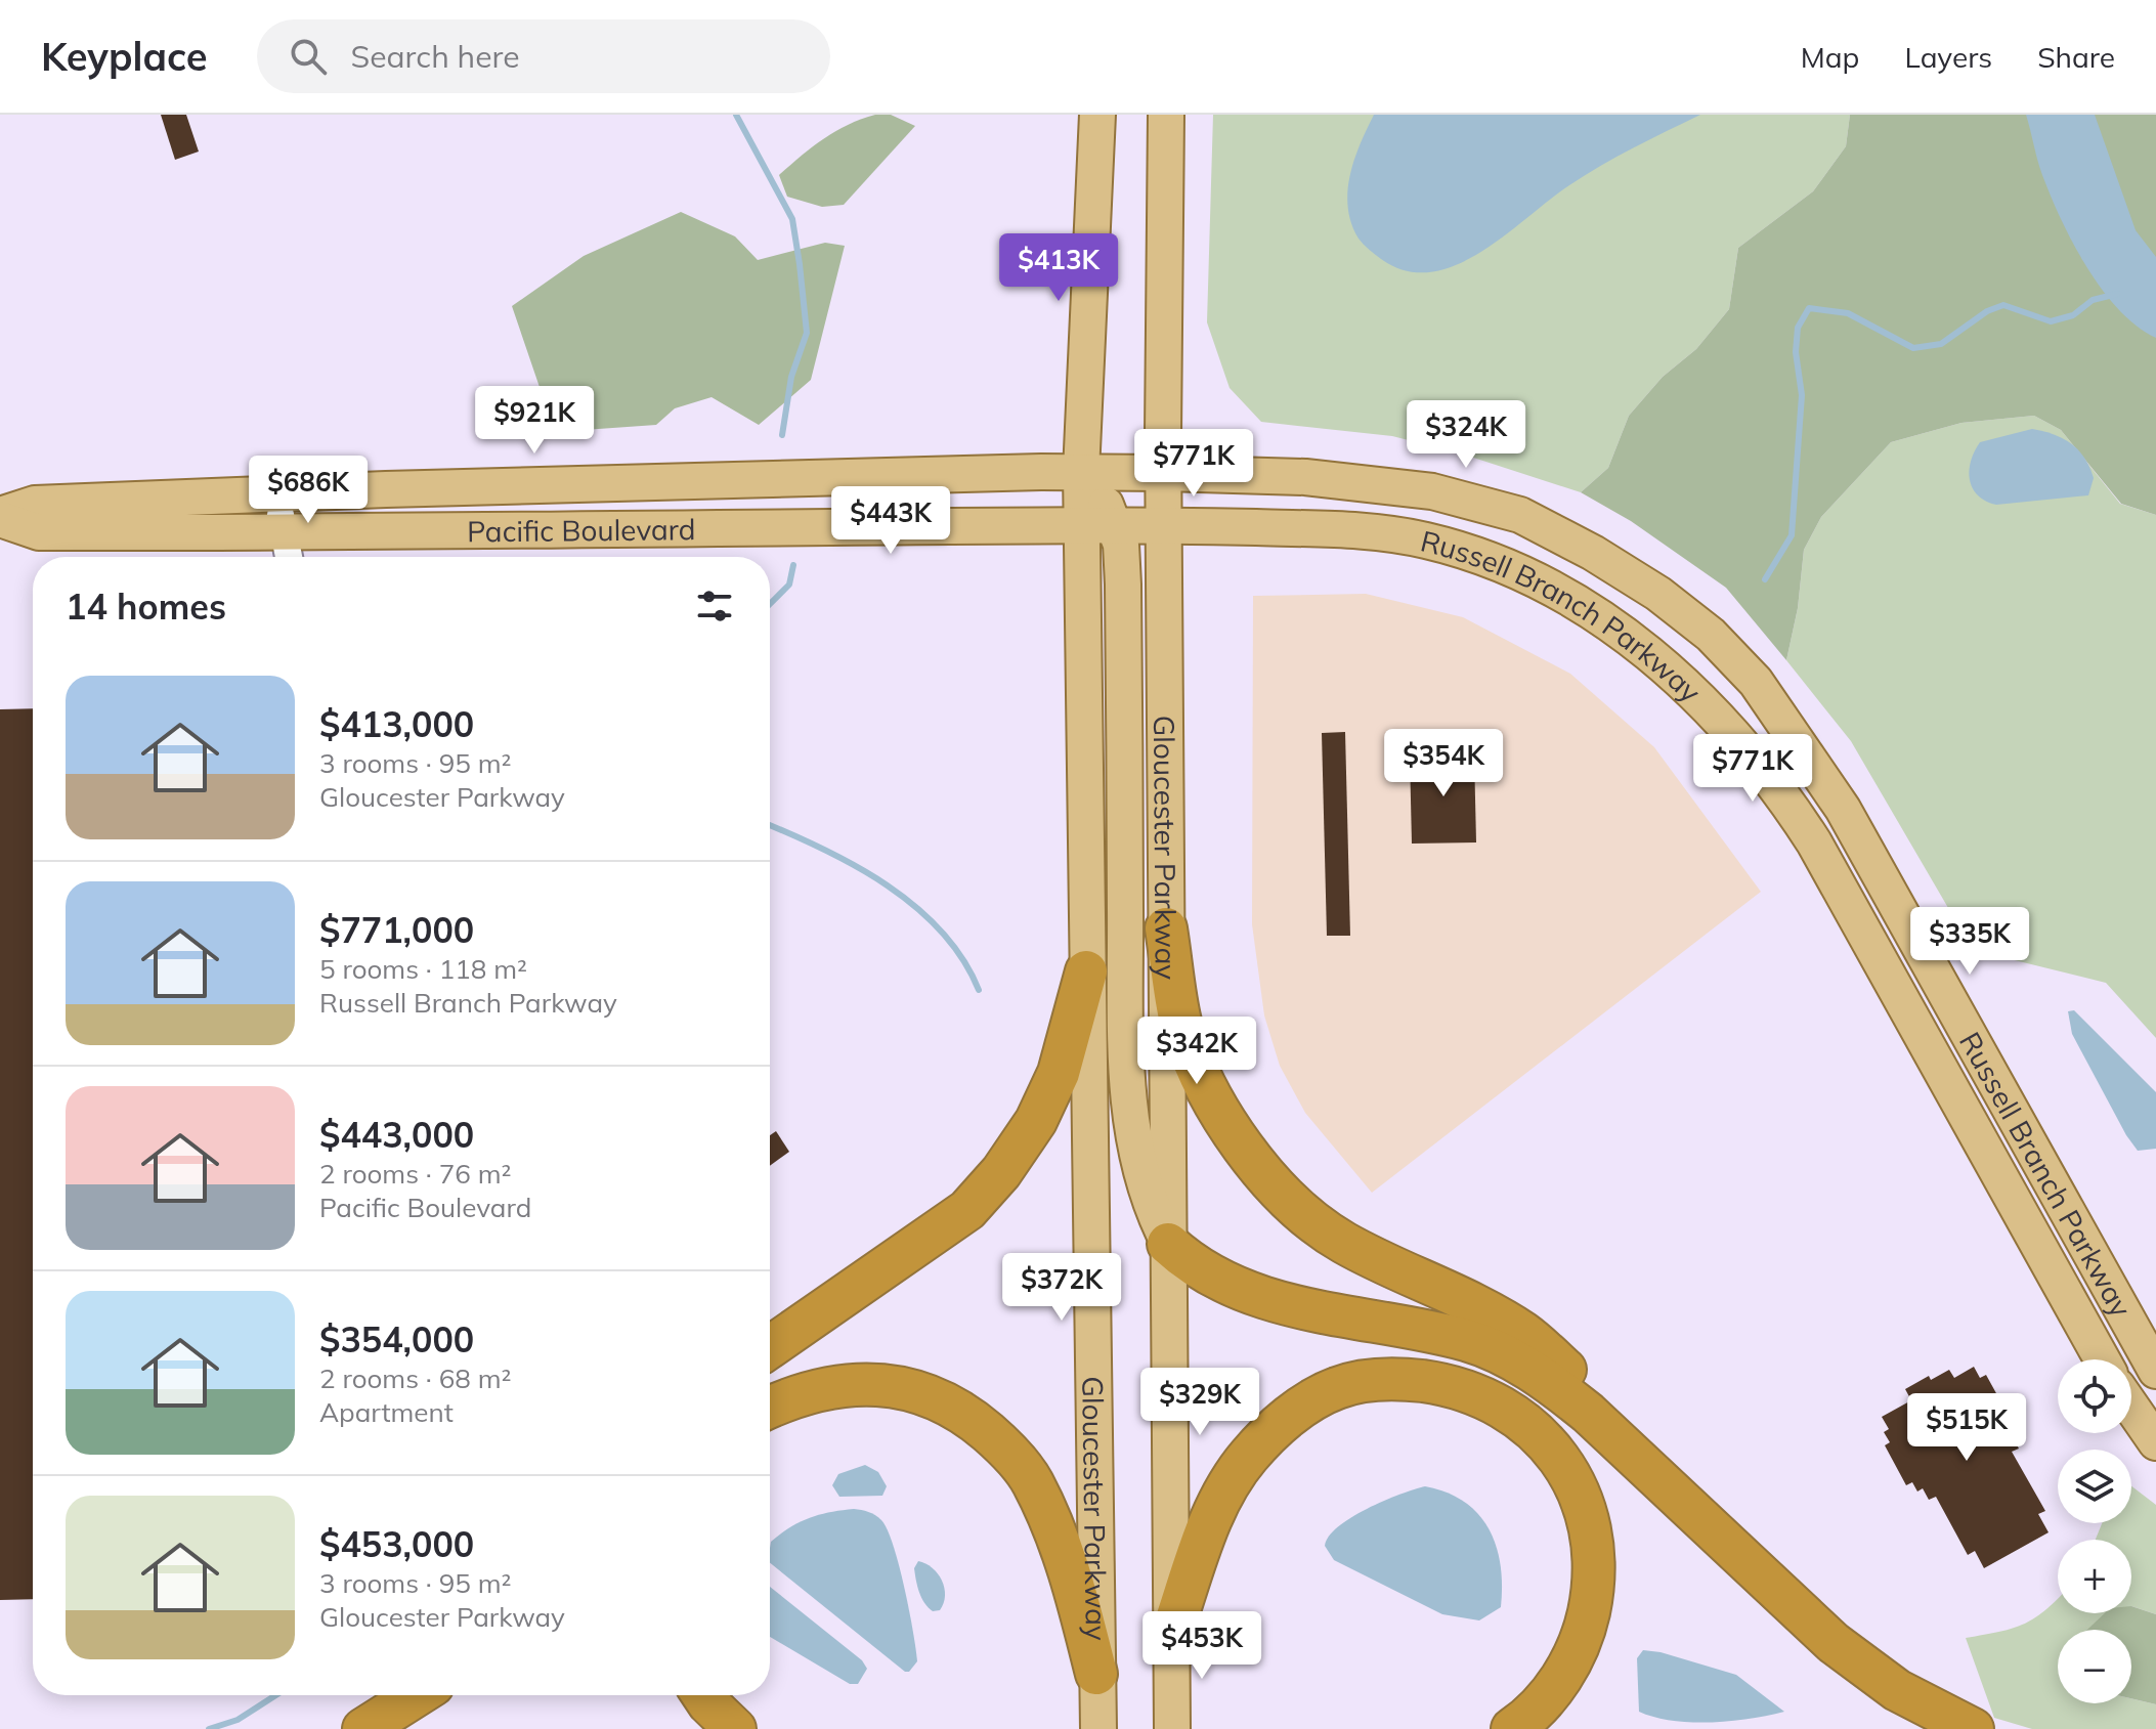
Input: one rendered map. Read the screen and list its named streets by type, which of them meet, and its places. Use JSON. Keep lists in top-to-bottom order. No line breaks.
{"streets":{"main road":["Pacific Boulevard","Russell Branch Parkway","Gloucester Parkway"]},"crossings":[["Pacific Boulevard","Russell Branch Parkway"],["Pacific Boulevard","Gloucester Parkway"],["Russell Branch Parkway","Gloucester Parkway"]],"page":{"header":"Keyplace","search":"Search here","nav":["Map","Layers","Share"],"price":["$413K","$921K","$324K","$771K","$686K","$443K","$354K","$771K","$335K","$342K","$372K","$329K","$515K","$453K"],"heading":"14 homes","list":[{"name":"$413,000","note":"3 rooms · 95 m² · Gloucester Parkway"},{"name":"$771,000","note":"5 rooms · 118 m² · Russell Branch Parkway"},{"name":"$443,000","note":"2 rooms · 76 m² · Pacific Boulevard"},{"name":"$354,000","note":"2 rooms · 68 m² · Apartment"},{"name":"$453,000","note":"3 rooms · 95 m² · Gloucester Parkway"}],"map_buttons":["+","−"]}}
